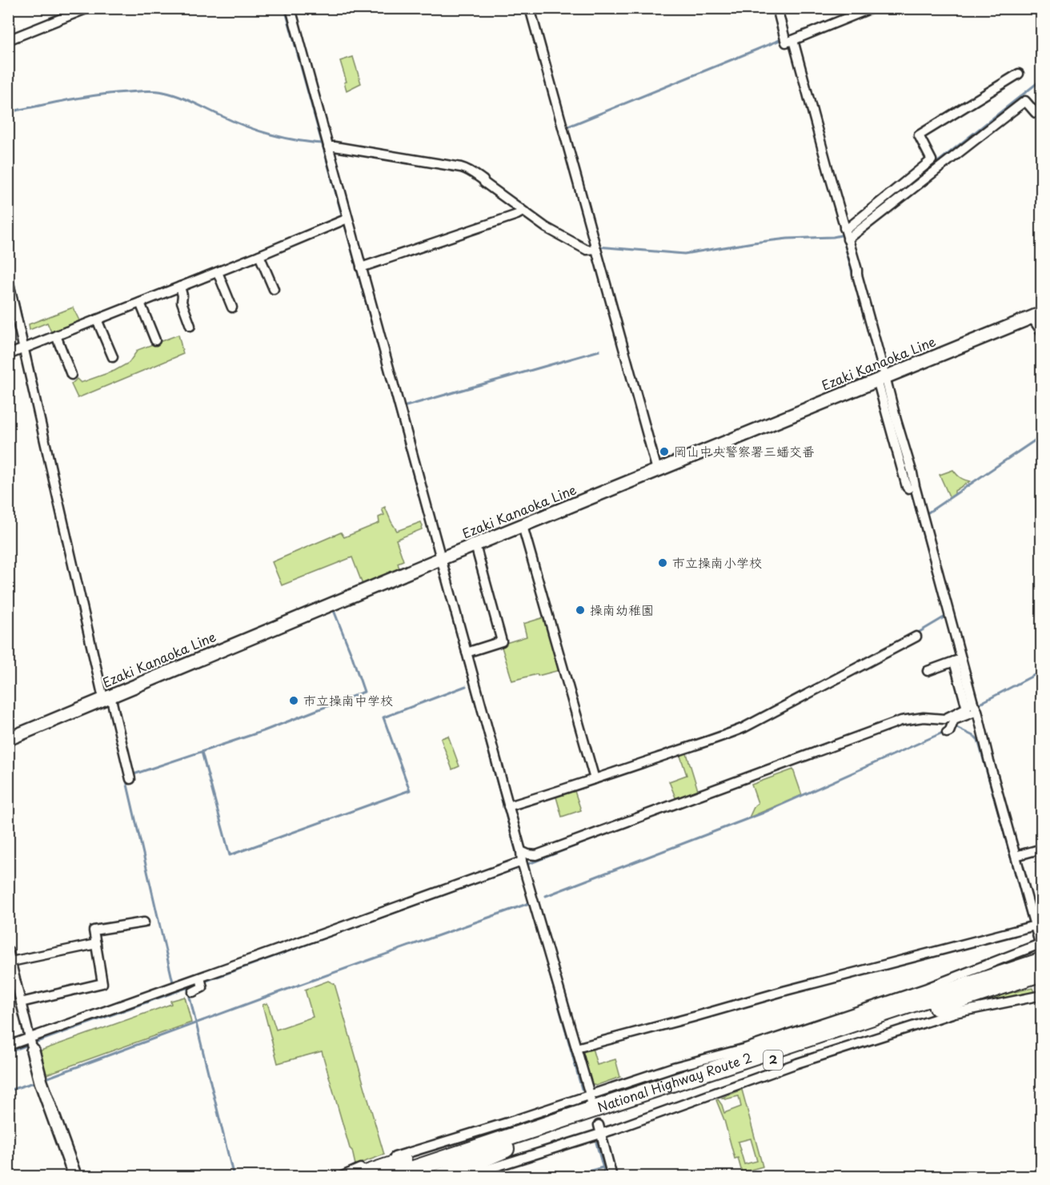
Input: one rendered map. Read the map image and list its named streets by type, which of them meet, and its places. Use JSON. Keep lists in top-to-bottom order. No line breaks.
{"streets":{"highway":["2","National Highway Route 2"],"main road":["Ezaki Kanaoka Line"]},"places":["岡山中央警察署三蟠交番","市立操南小学校","操南幼稚園","市立操南中学校"]}
